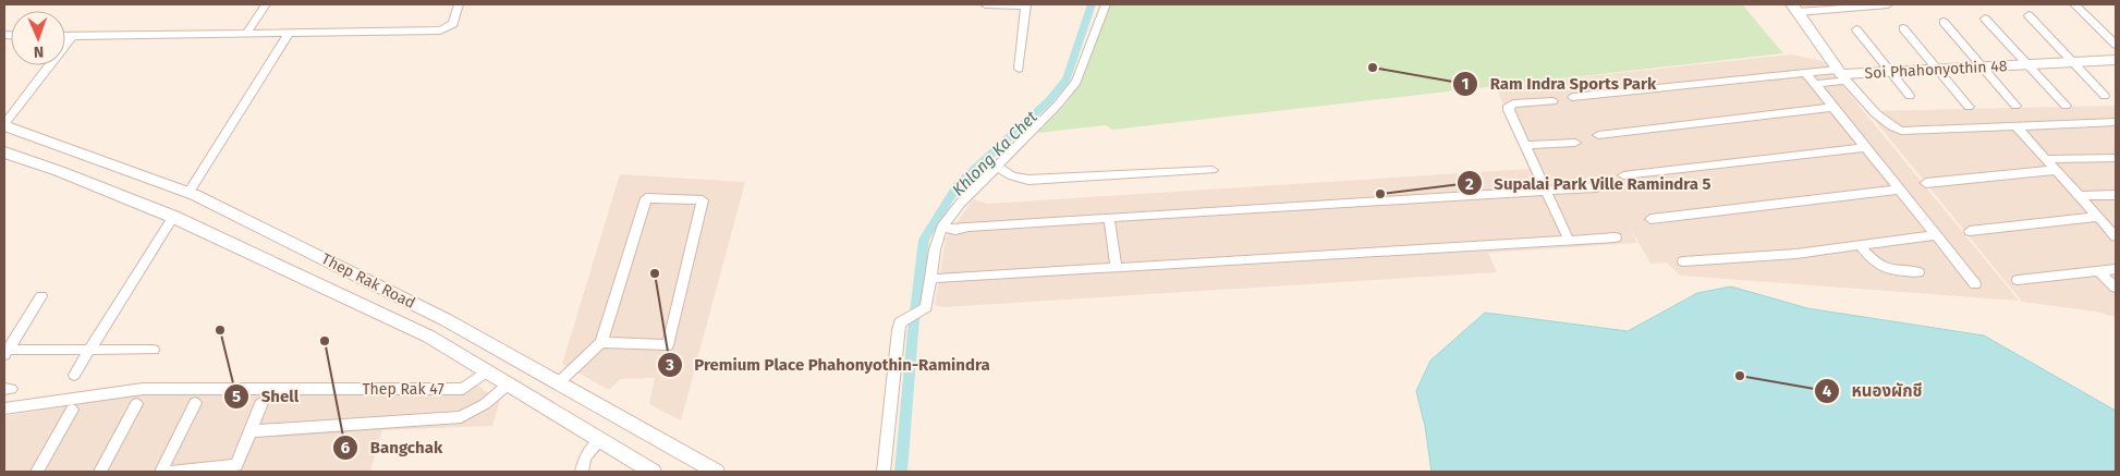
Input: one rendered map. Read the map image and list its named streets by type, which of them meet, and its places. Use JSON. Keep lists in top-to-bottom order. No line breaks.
{"streets":{"main road":["Soi Phahonyothin 48","Thep Rak Road"],"street":["Thep Rak 47"]},"crossings":[["Thep Rak Road","Thep Rak 47"]],"water":["Khlong Ka Chet"],"places":["Ram Indra Sports Park","Supalai Park Ville Ramindra 5","Premium Place Phahonyothin-Ramindra","Shell","Bangchak","หนองผักชี"],"north":"bottom"}
